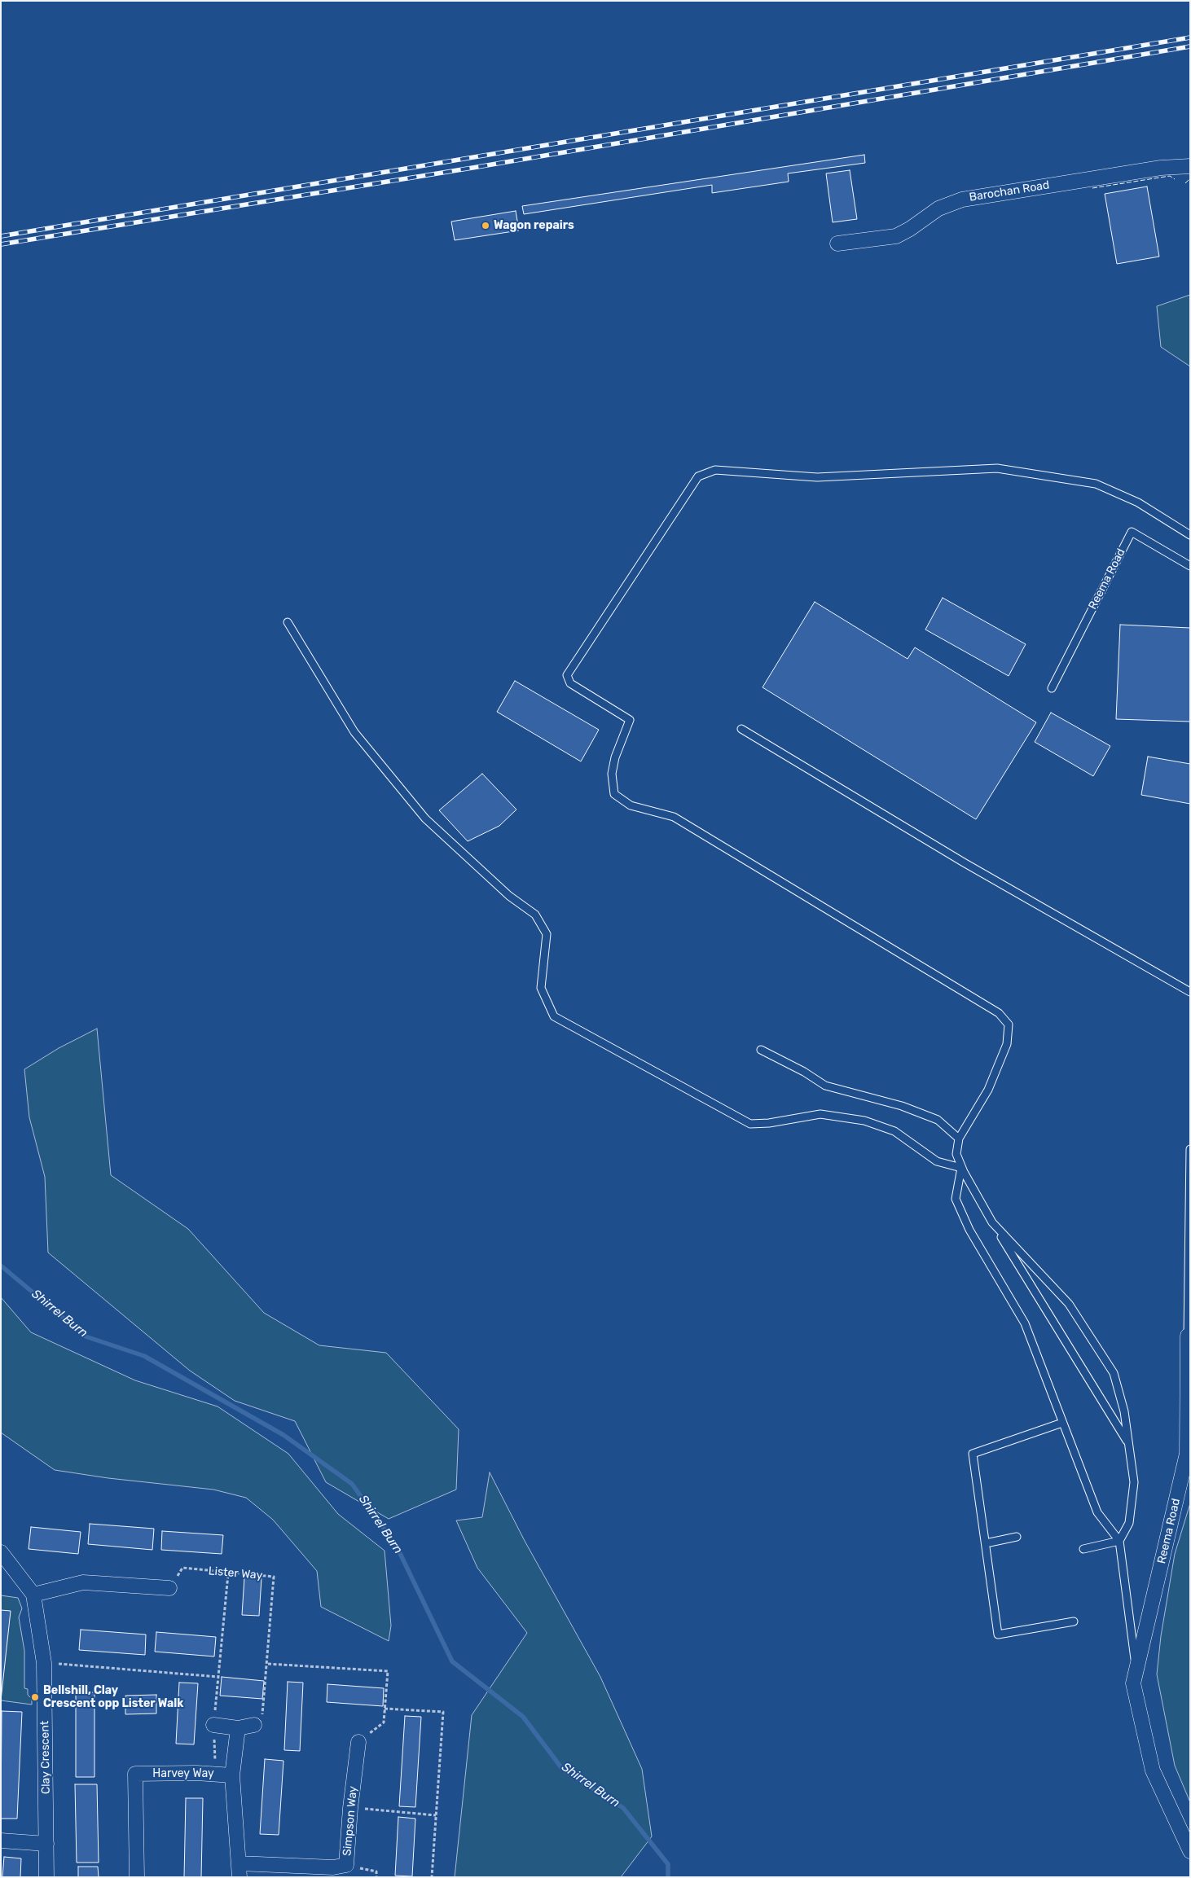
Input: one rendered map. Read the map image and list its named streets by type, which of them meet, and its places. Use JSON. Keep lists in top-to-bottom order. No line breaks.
{"streets":{"street":["Barochan Road","Reema Road","Clay Crescent","Harvey Way","Simpson Way"],"path":["Lister Way"]},"water":["Shirrel Burn"],"places":["Wagon repairs","Bellshill, Clay Crescent opp Lister Walk"]}
